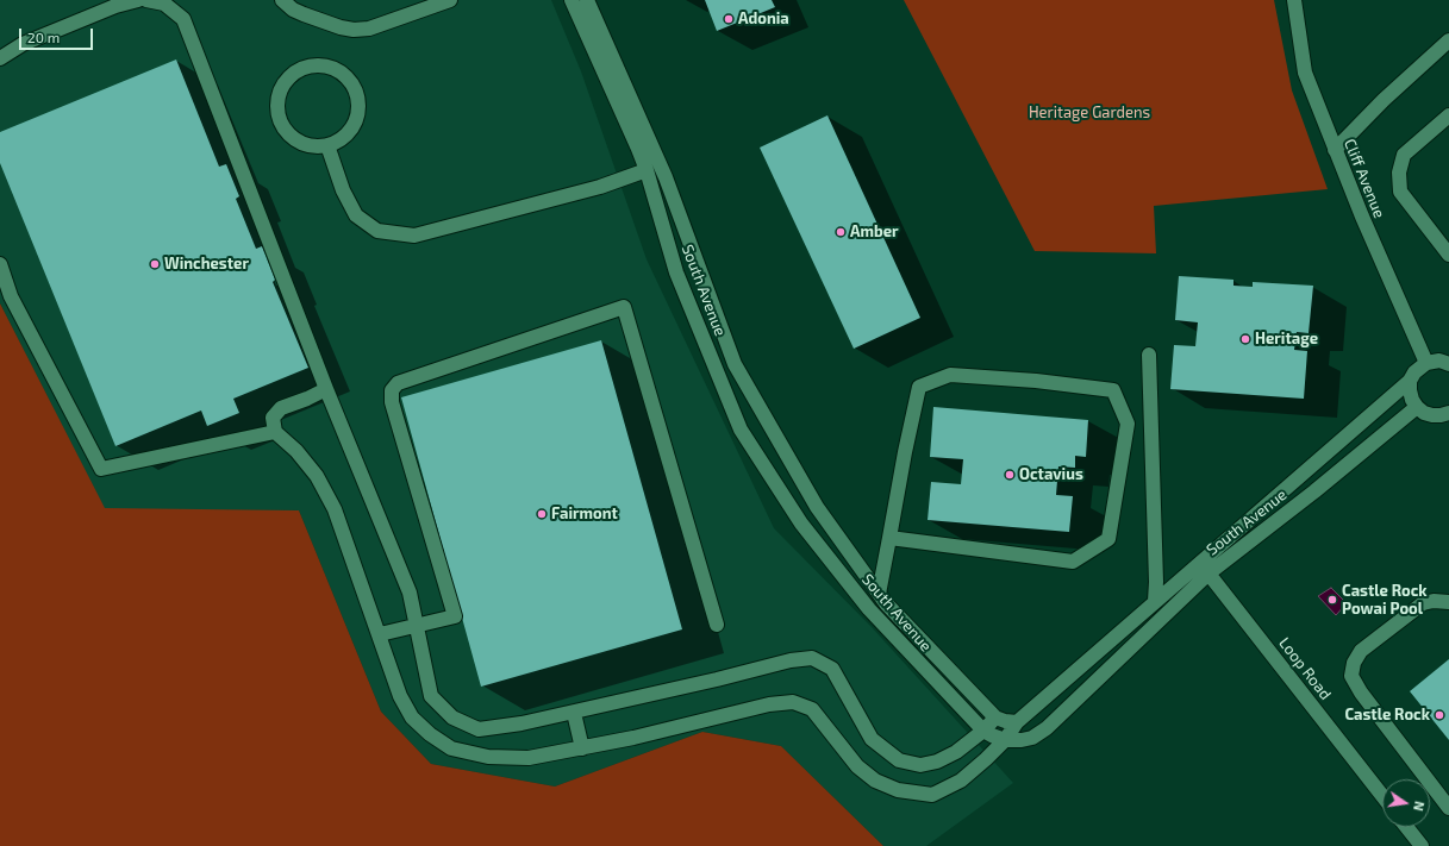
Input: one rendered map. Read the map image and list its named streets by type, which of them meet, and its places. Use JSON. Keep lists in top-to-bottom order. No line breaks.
{"streets":{"street":["Cliff Avenue","South Avenue","Loop Road"]},"crossings":[["South Avenue","Loop Road"]],"parks":["Heritage Gardens"],"places":["Adonia","Amber","Winchester","Heritage","Octavius","Fairmont","Castle Rock Powai Pool","Castle Rock"],"scale_bar":"20 m","north":"right"}
